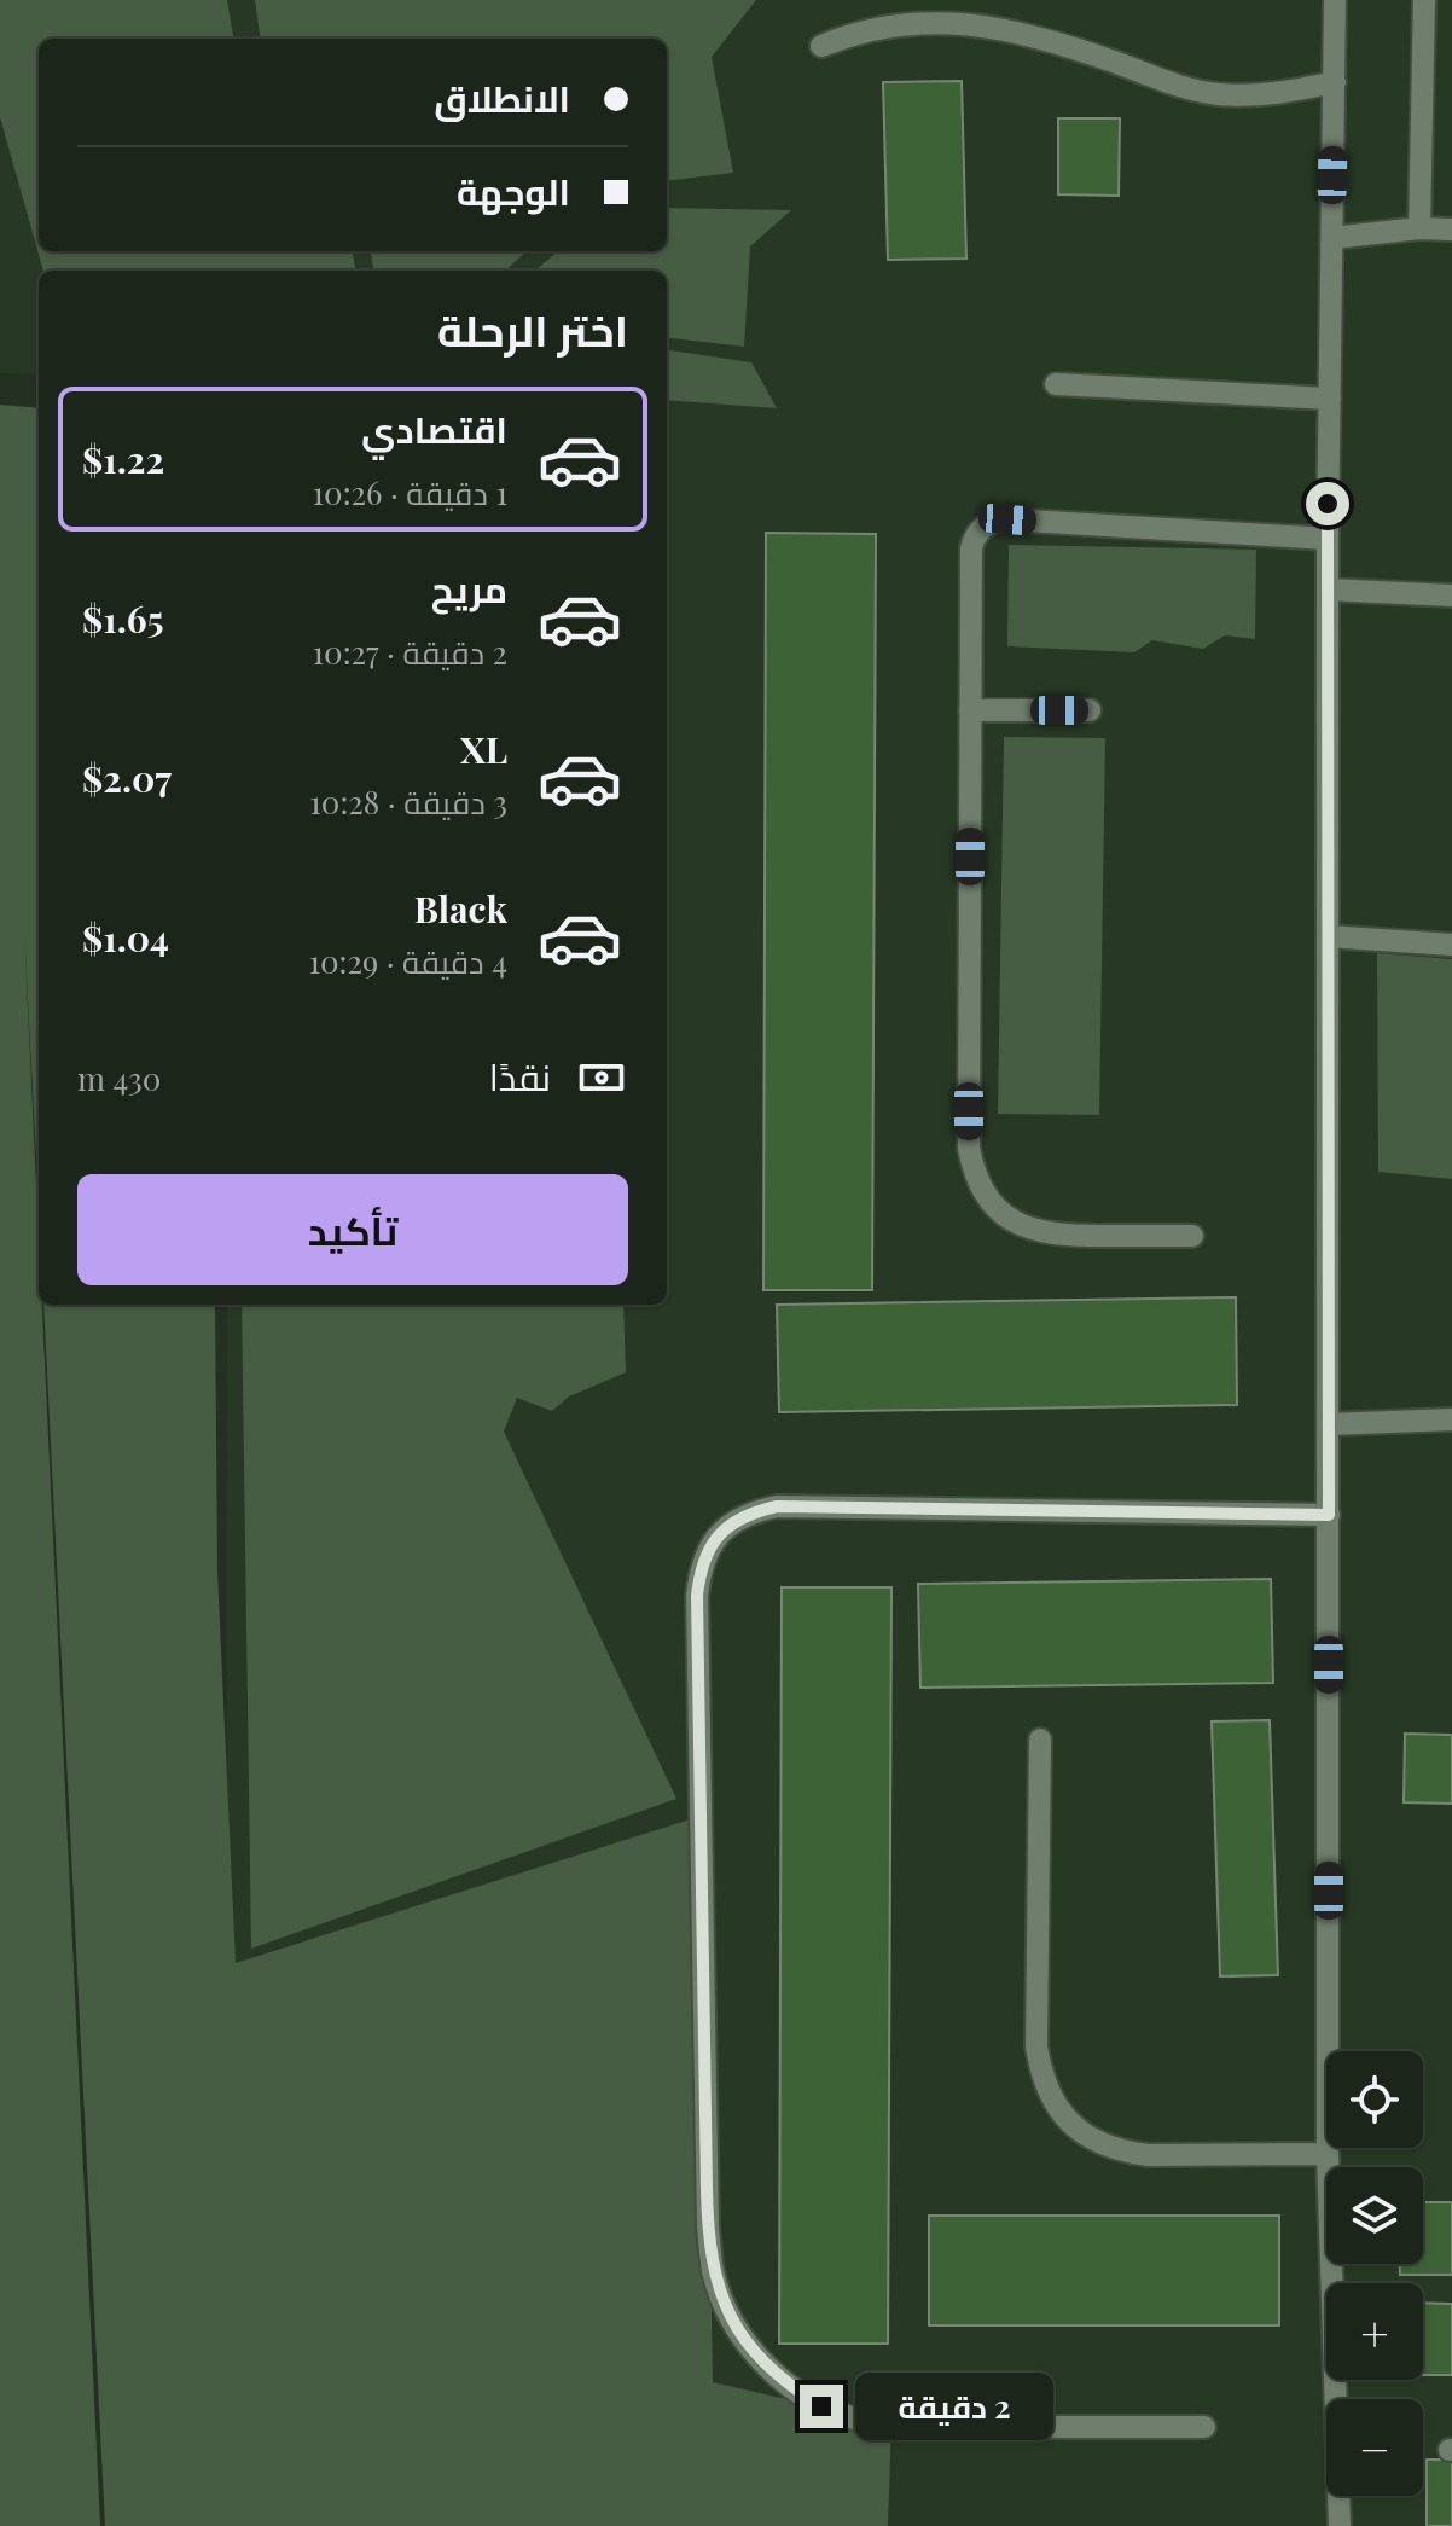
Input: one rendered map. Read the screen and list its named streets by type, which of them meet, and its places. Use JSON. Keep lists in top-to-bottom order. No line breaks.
{"page":{"banner":["الانطلاق","الوجهة"],"heading":"اختر الرحلة","list":[{"name":"اقتصادي","note":"1 دقيقة · 10:26","value":"$1.22"},{"name":"مريح","note":"2 دقيقة · 10:27","value":"$1.65"},{"name":"XL","note":"3 دقيقة · 10:28","value":"$2.07"},{"name":"Black","note":"4 دقيقة · 10:29","value":"$1.04"}],"pay":["نقدًا","430 m"],"buttons":"تأكيد","map_buttons":["+","−"],"bubble":"2 دقيقة"}}
